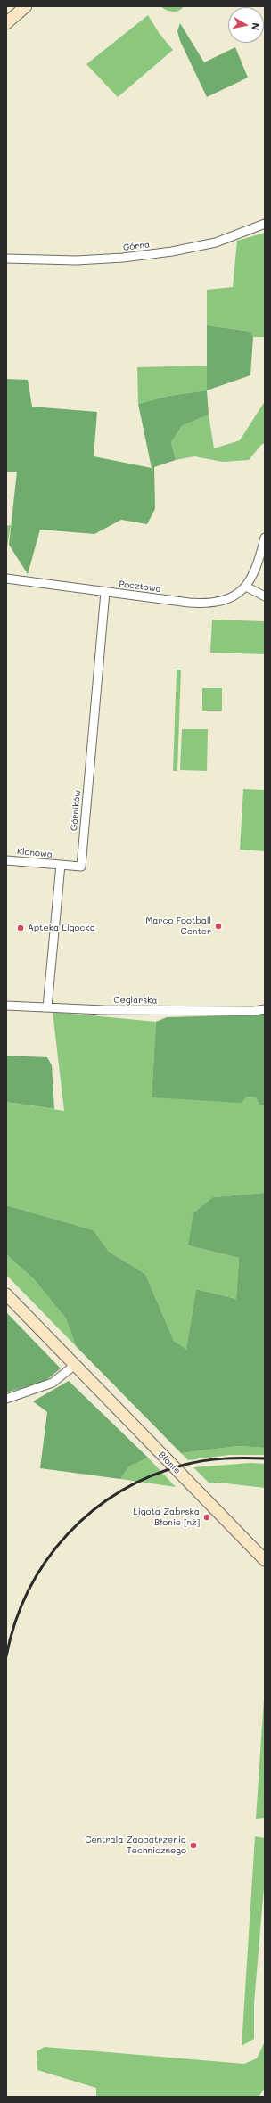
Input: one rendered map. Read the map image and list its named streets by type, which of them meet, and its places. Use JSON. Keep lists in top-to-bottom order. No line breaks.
{"streets":{"street":["Górna","Pocztowa","Górników","Klonowa","Ceglarska","Błonie"]},"crossings":[["Pocztowa","Górników"],["Górników","Klonowa"]],"places":["Marco Football Center","Apteka Ligocka","Ligota Zabrska Błonie [nż]","Centrala Zaopatrzenia Technicznego"],"north":"right"}
